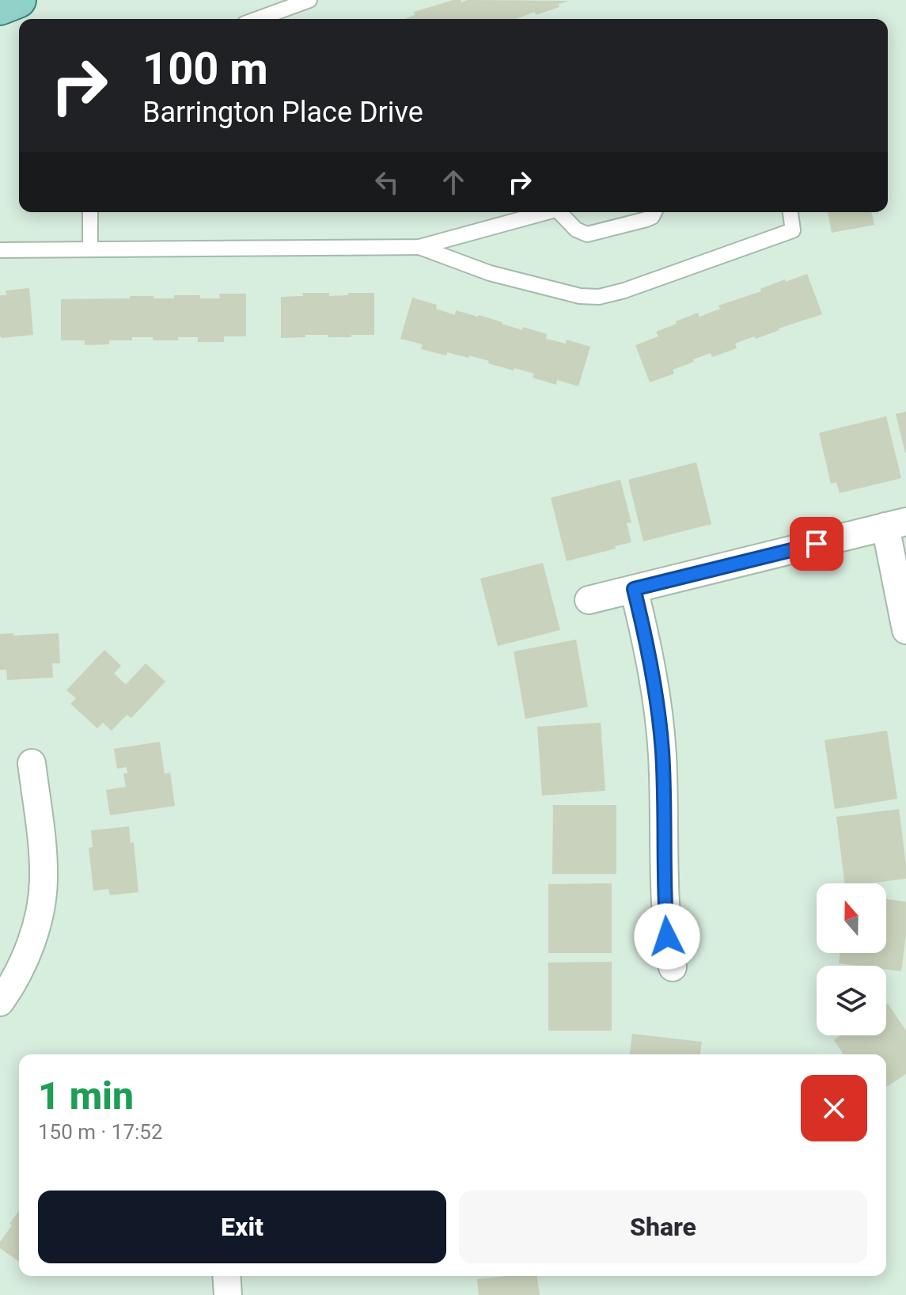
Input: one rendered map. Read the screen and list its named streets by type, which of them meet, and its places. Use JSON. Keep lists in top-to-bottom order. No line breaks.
{"north":"top","page":{"turn":["100 m","Barrington Place Drive"],"heading":["1 min","150 m · 17:52"],"buttons":["Exit","Share"]}}
